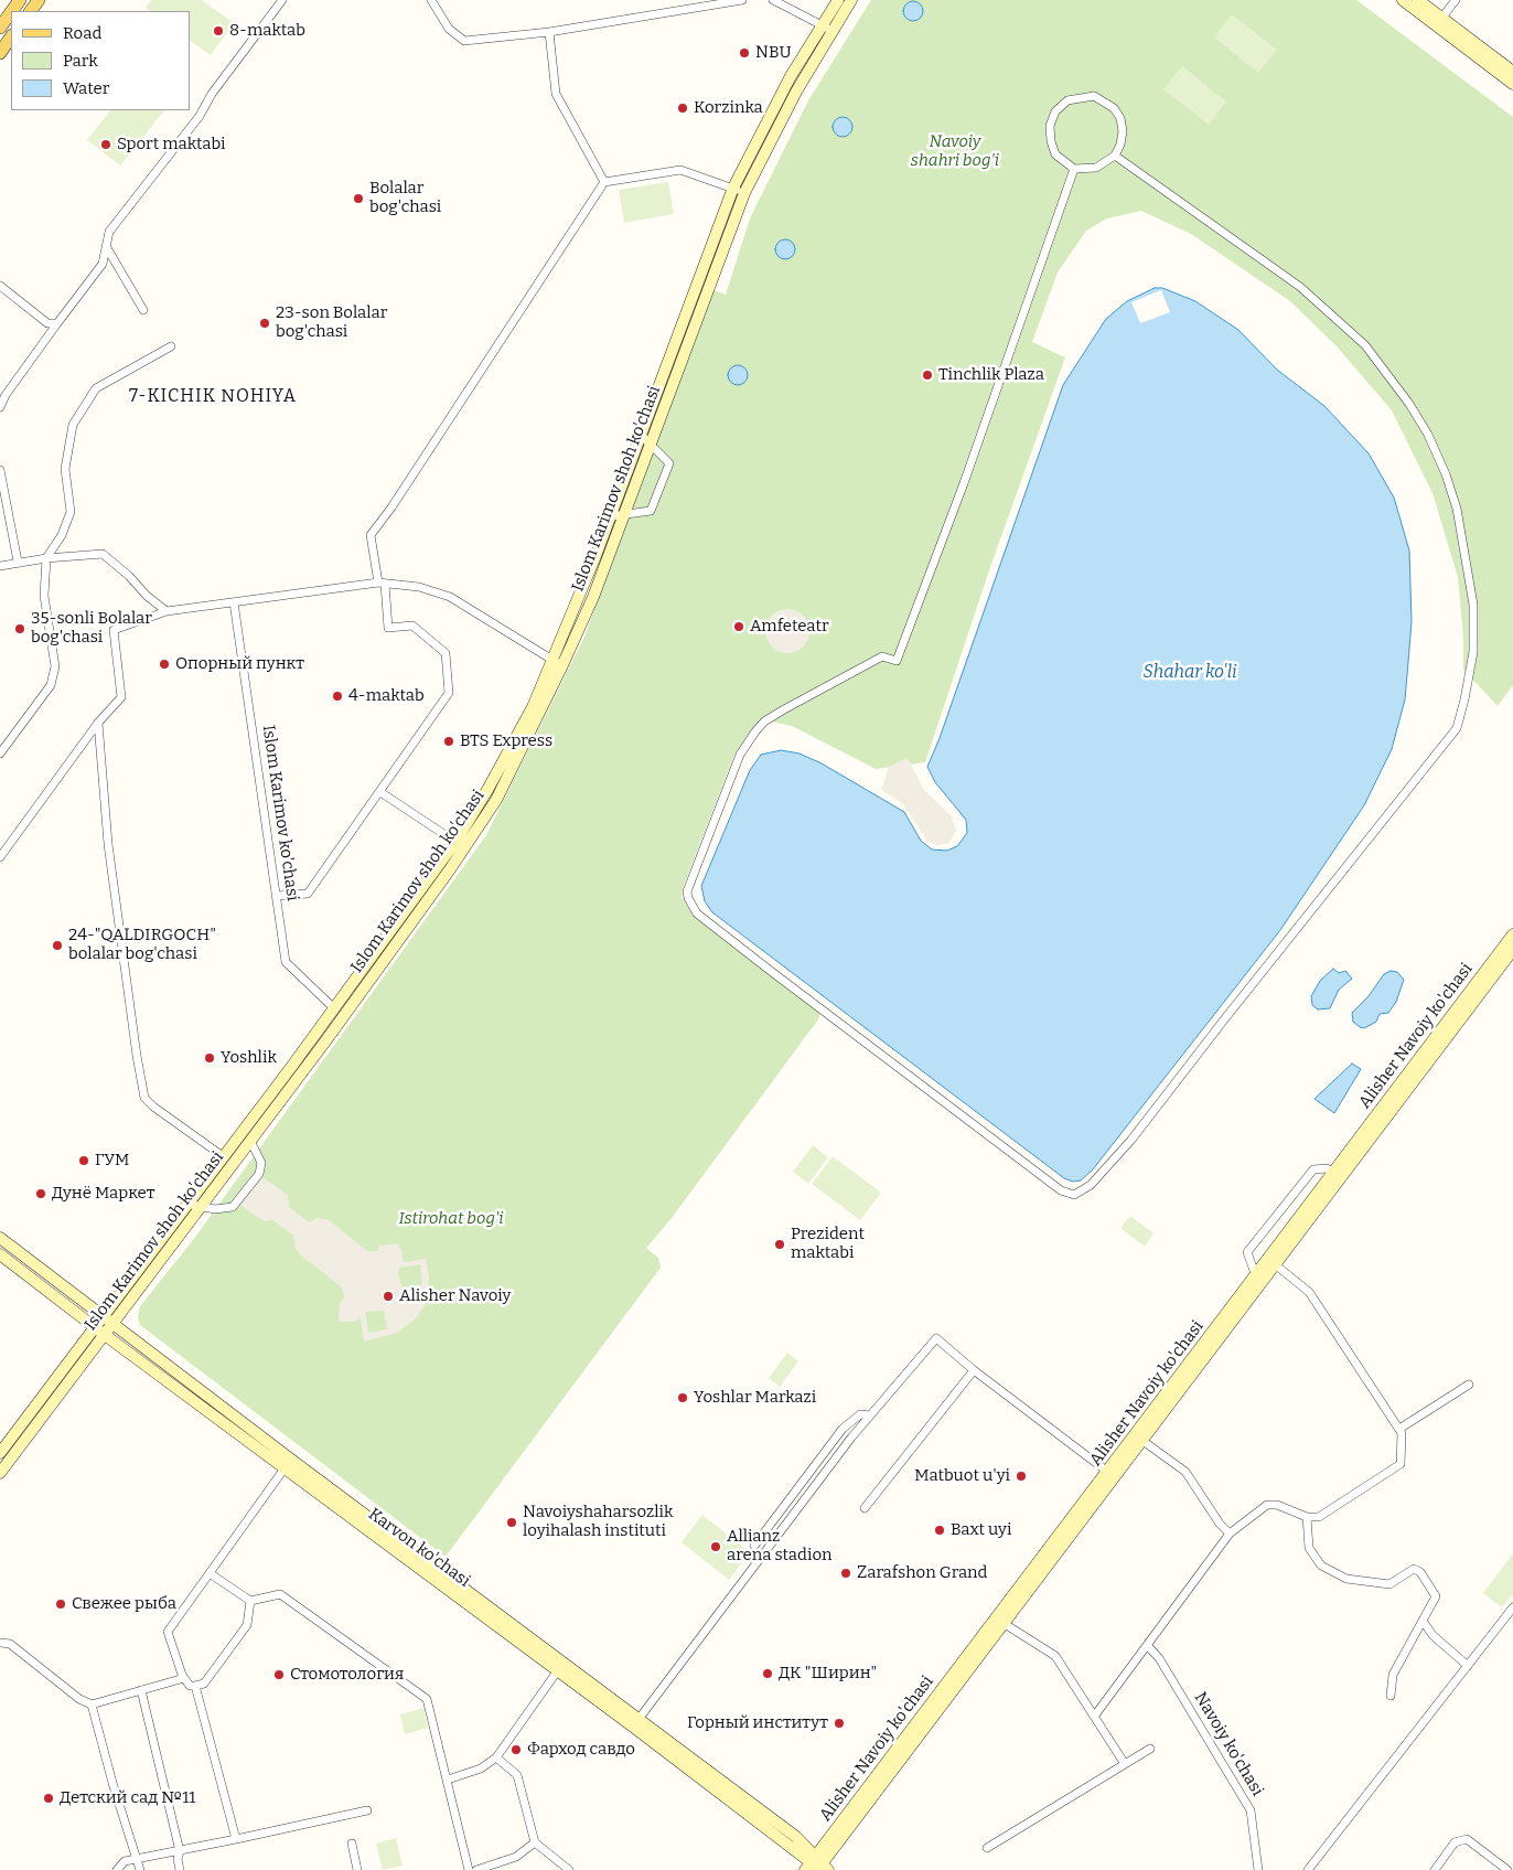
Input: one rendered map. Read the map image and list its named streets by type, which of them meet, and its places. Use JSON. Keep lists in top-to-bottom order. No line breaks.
{"streets":{"main road":["Islom Karimov shoh ko'chasi","Alisher Navoiy ko'chasi","Karvon ko'chasi"],"street":["Islom Karimov ko'chasi","Navoiy ko'chasi"]},"crossings":[["Islom Karimov shoh ko'chasi","Islom Karimov ko'chasi"],["Islom Karimov shoh ko'chasi","Karvon ko'chasi"],["Alisher Navoiy ko'chasi","Karvon ko'chasi"]],"districts":["7-KICHIK NOHIYA"],"water":["Shahar ko'li"],"parks":["Navoiy shahri bog'i","Istirohat bog'i"],"places":["8-maktab","NBU","Korzinka","Sport maktabi","Bolalar bog'chasi","23-son Bolalar bog'chasi","Tinchlik Plaza","Amfeteatr","35-sonli Bolalar bog'chasi","Опорный пункт","4-maktab","BTS Express","24-\"QALDIRGOCH\" bolalar bog'chasi","Yoshlik","ГУМ","Дунё Маркет","Prezident maktabi","Alisher Navoiy","Yoshlar Markazi","Matbuot u'yi","Navoiyshaharsozlik loyihalash instituti","Baxt uyi","Allianz arena stadion","Zarafshon Grand","Свежее рыба","ДК \"Ширин\"","Стомотология","Горный институт","Фарход савдо","Детский сад №11"],"legend":["Road","Park","Water"]}
